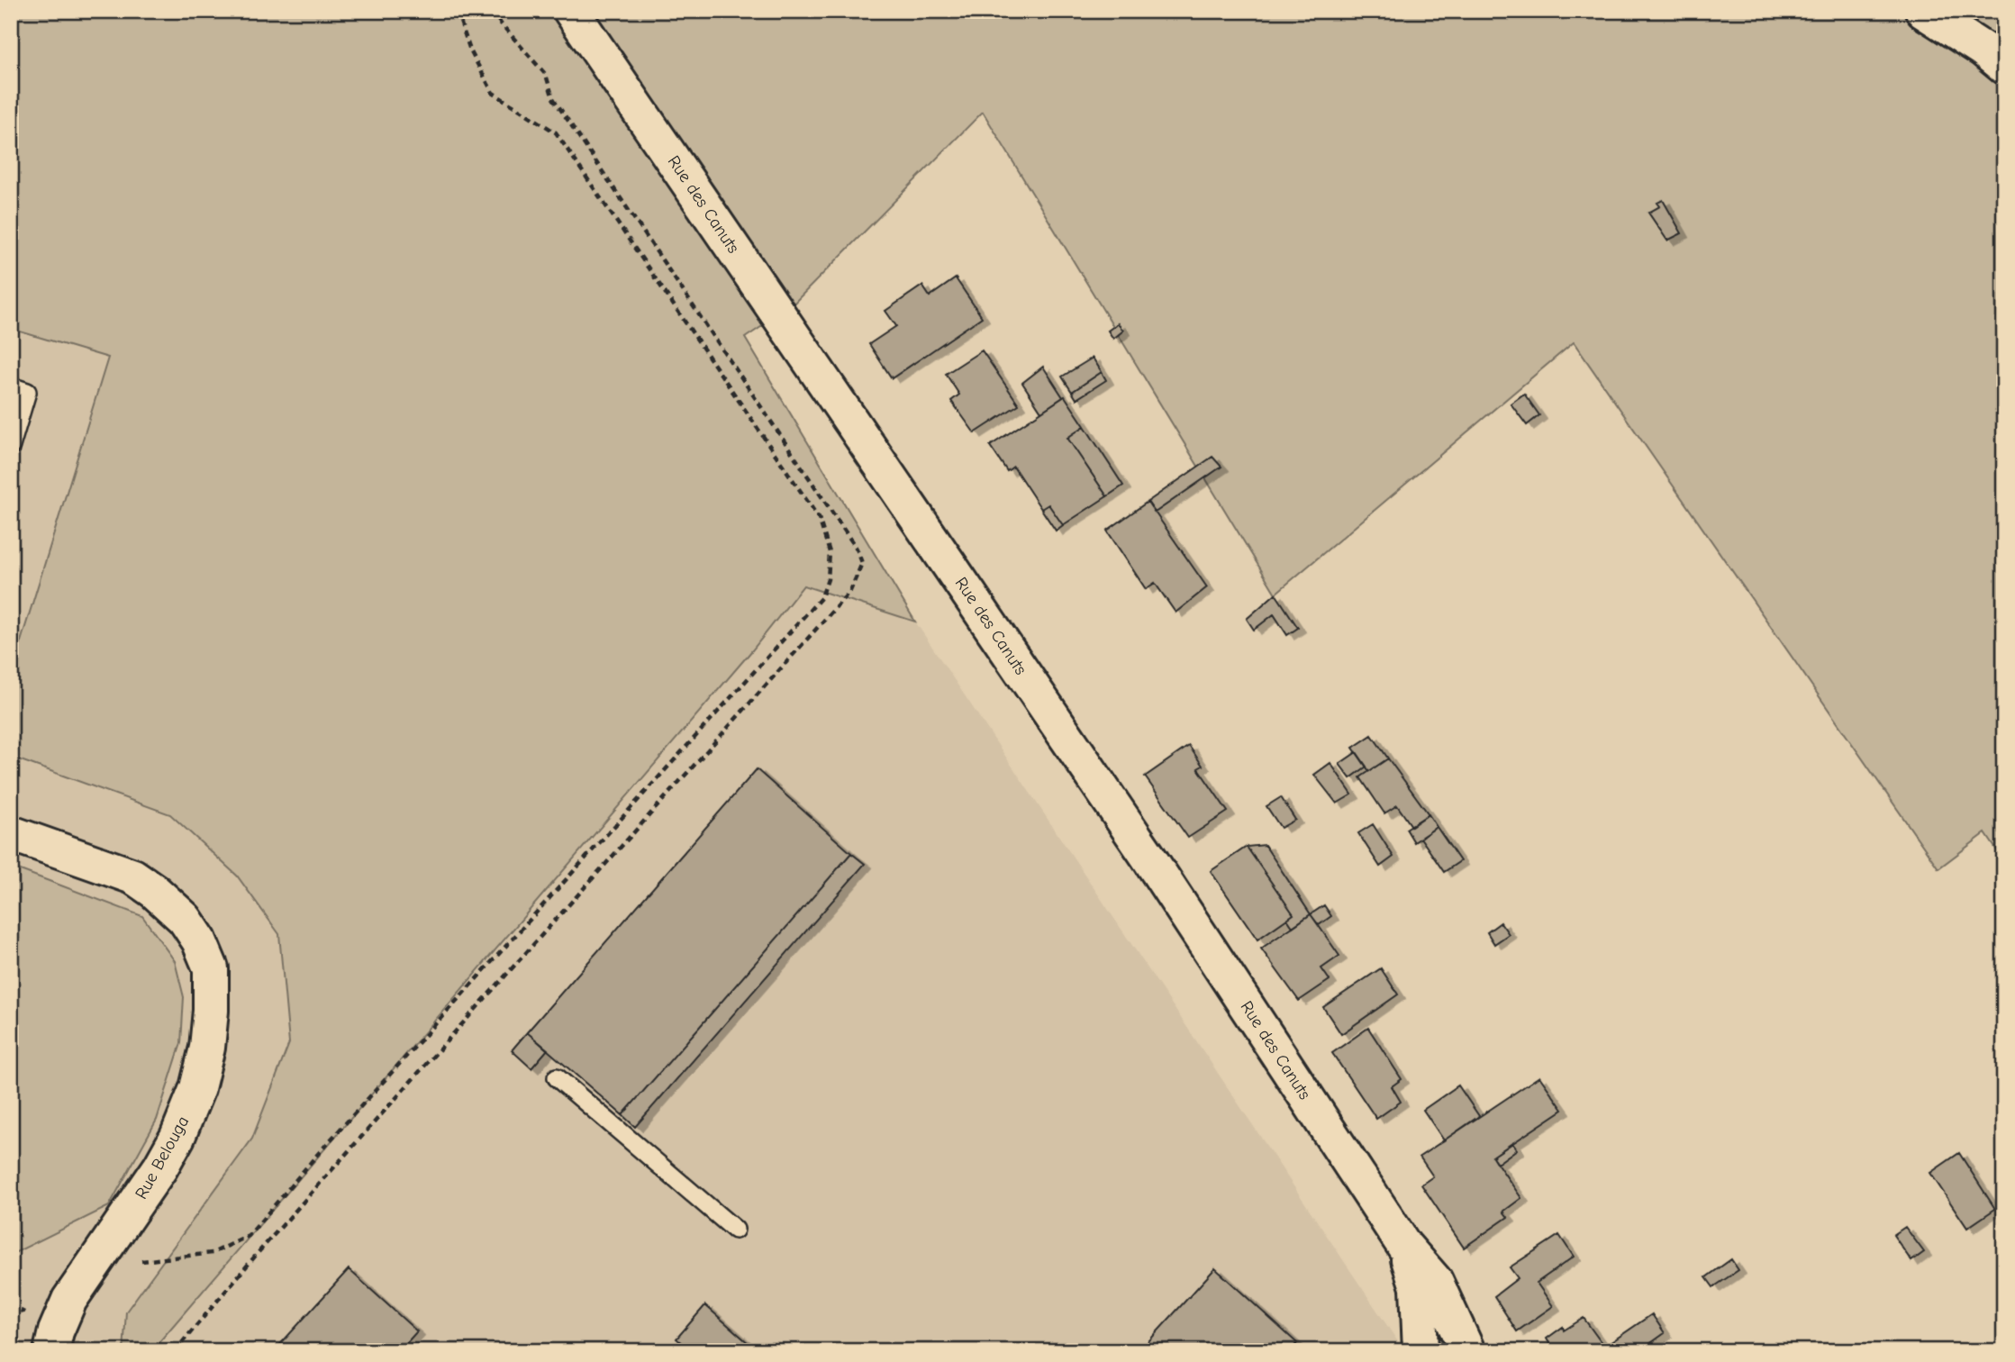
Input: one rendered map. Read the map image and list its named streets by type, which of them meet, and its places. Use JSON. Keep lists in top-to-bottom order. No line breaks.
{"streets":{"main road":["Rue des Canuts","Rue Belouga"]}}
